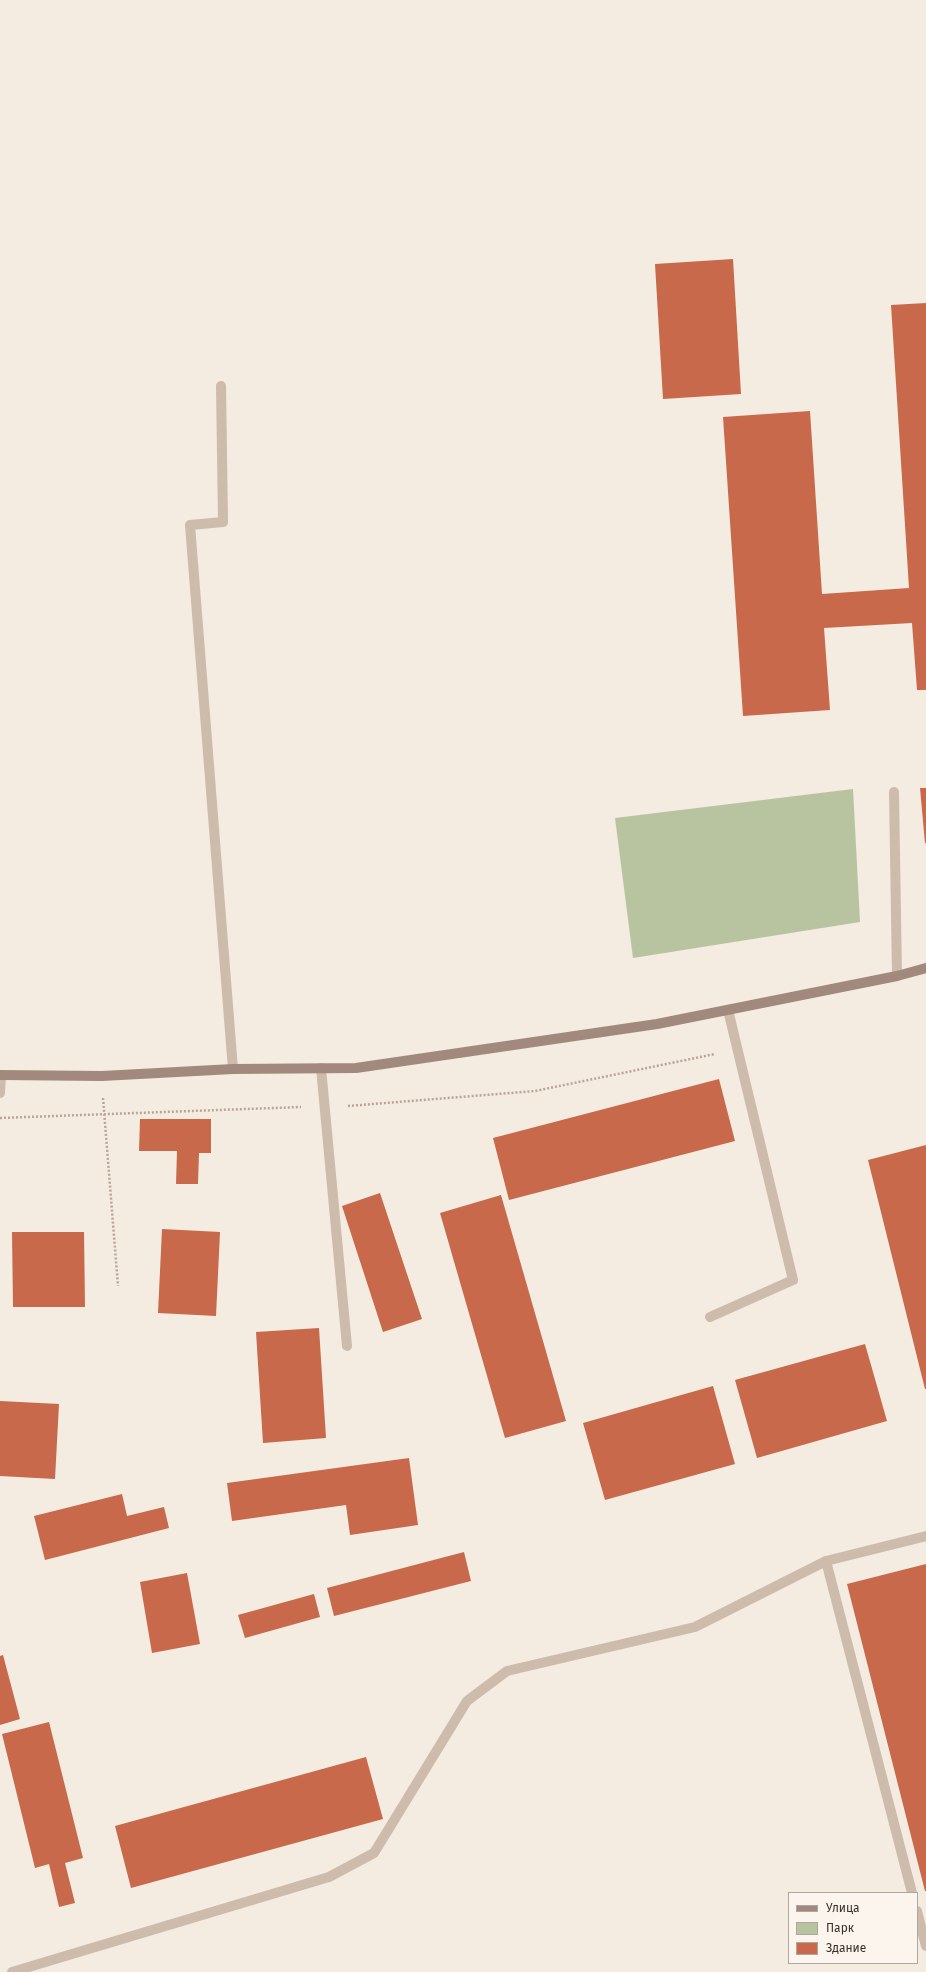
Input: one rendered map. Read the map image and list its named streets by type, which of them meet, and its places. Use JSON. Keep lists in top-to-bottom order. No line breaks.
{"legend":["Улица","Парк","Здание"]}
